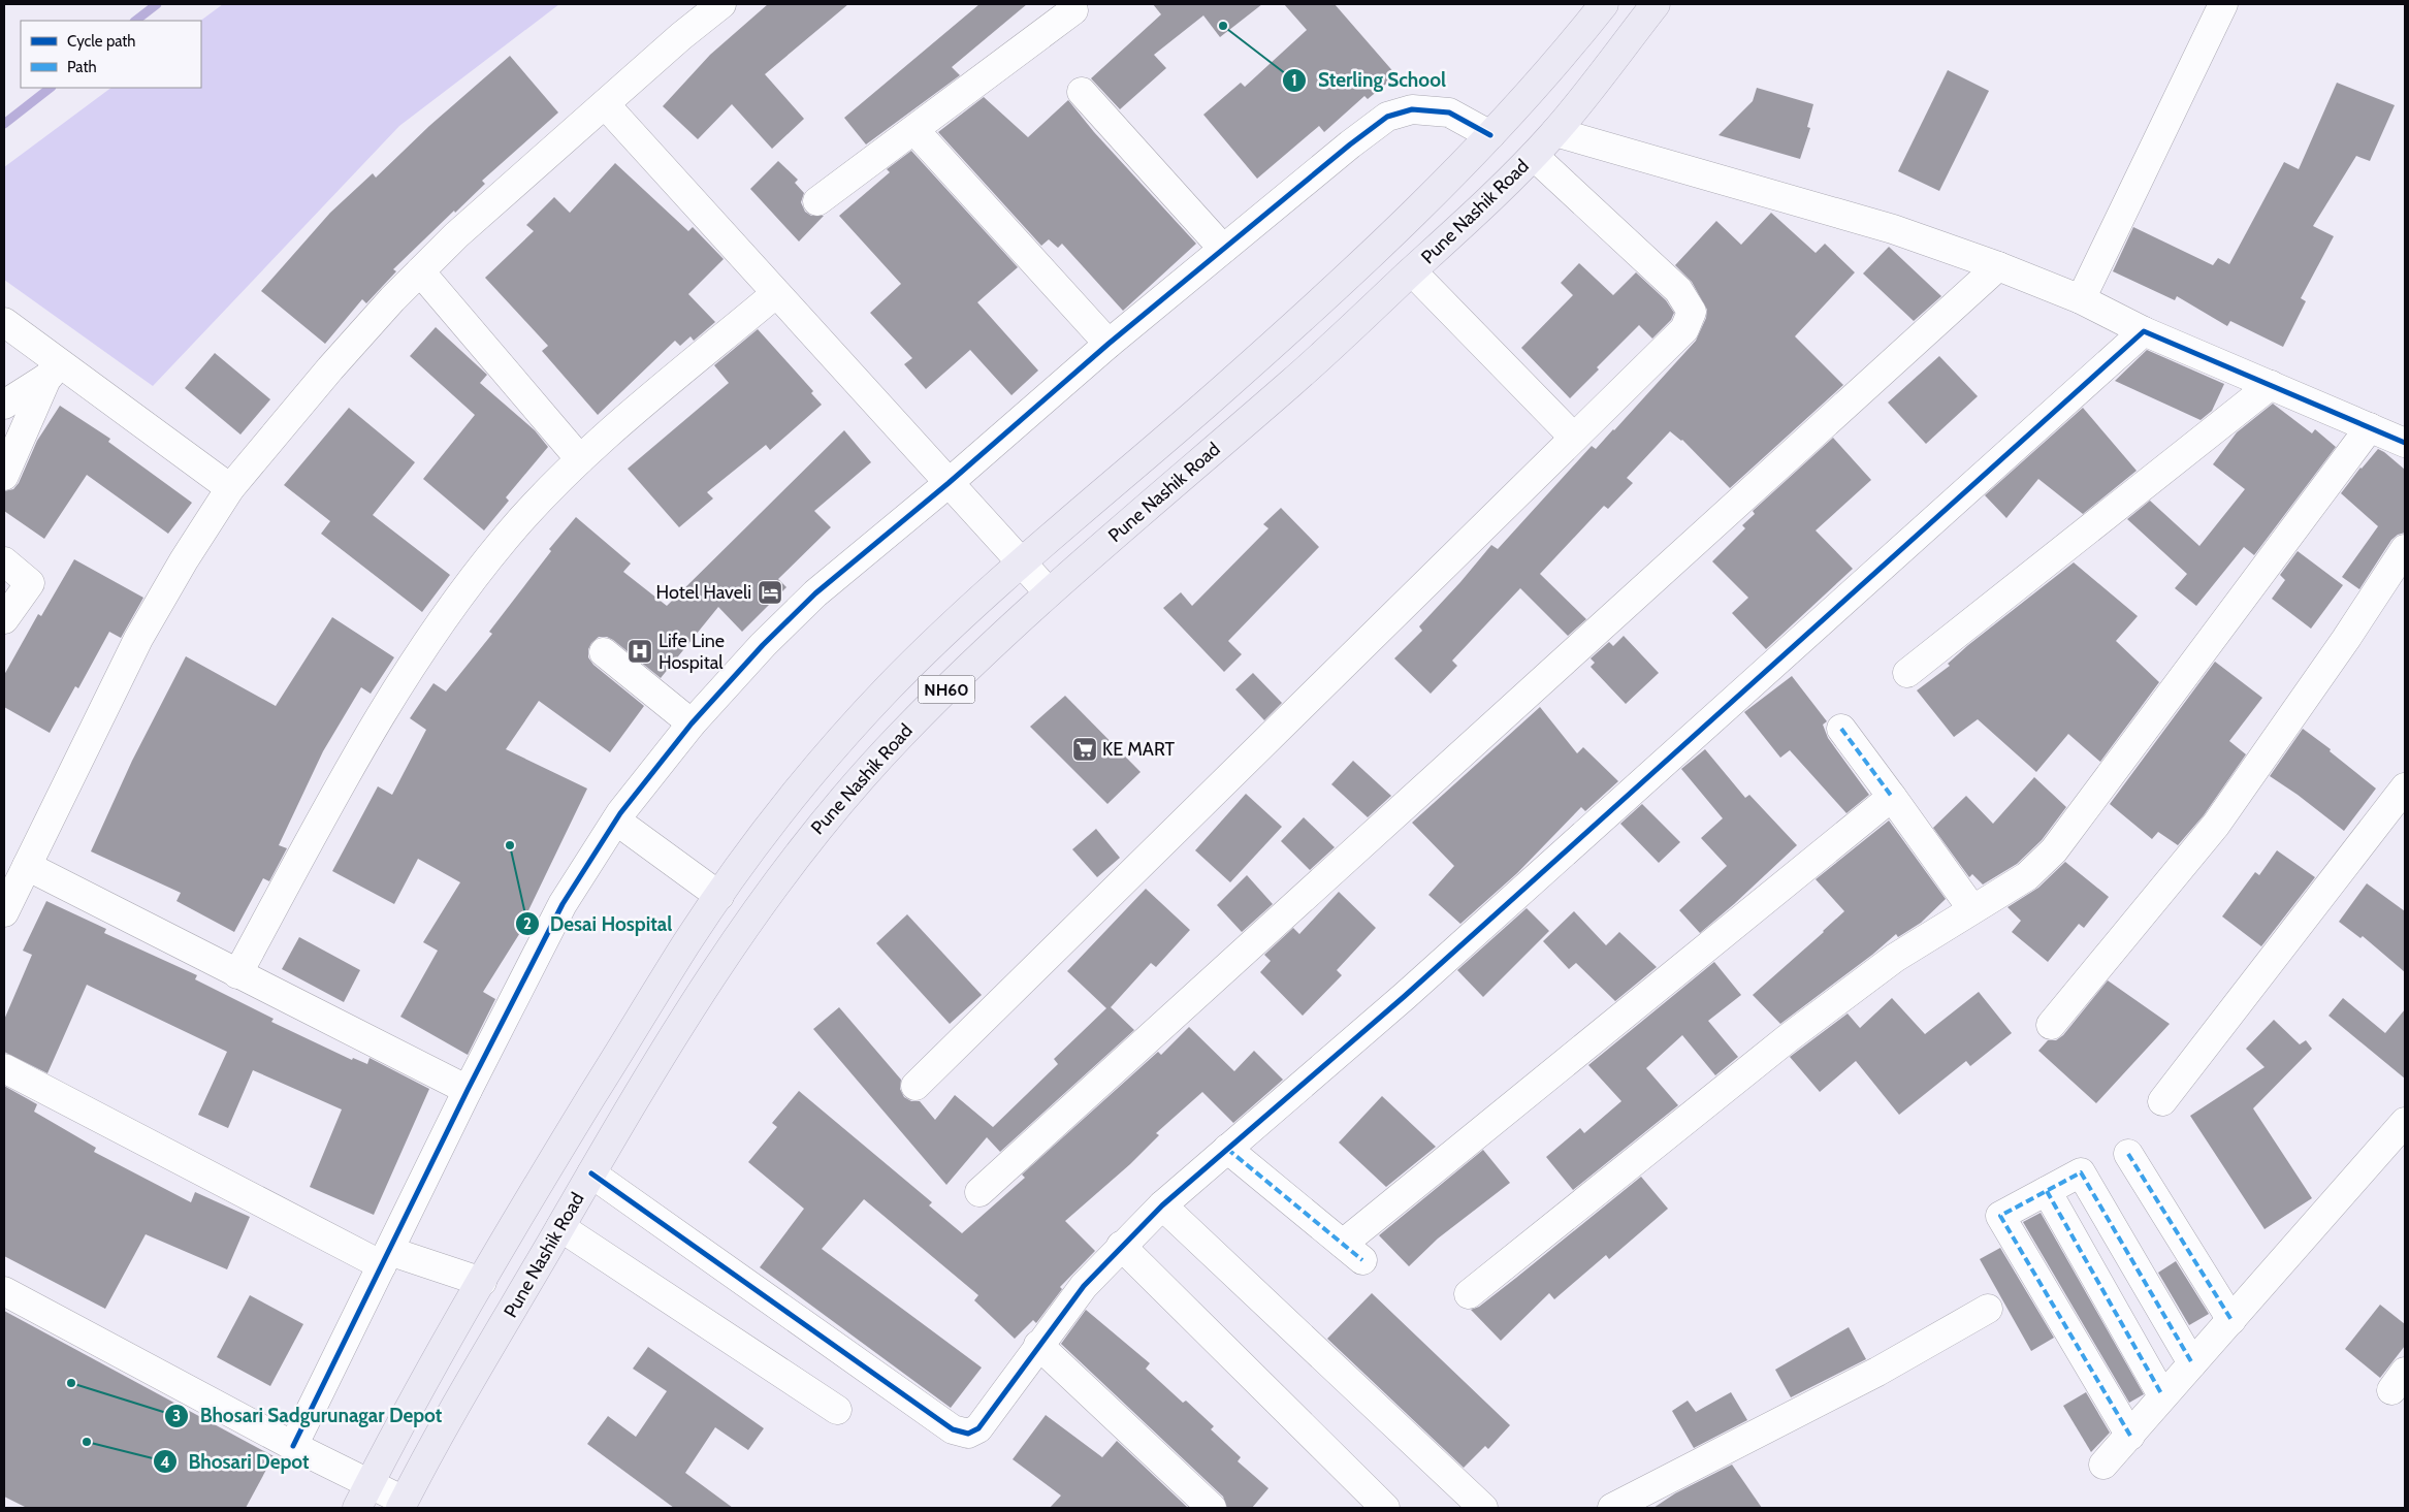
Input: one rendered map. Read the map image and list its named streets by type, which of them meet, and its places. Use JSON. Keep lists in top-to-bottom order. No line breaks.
{"streets":{"highway":["Pune Nashik Road","NH60"]},"places":{"other":["Sterling School","Desai Hospital","Bhosari Sadgurunagar Depot","Bhosari Depot"],"hotel":["Hotel Haveli"],"hospital":["Life Line Hospital"],"supermarket":["KE MART"]},"legend":["Cycle path","Path"]}
